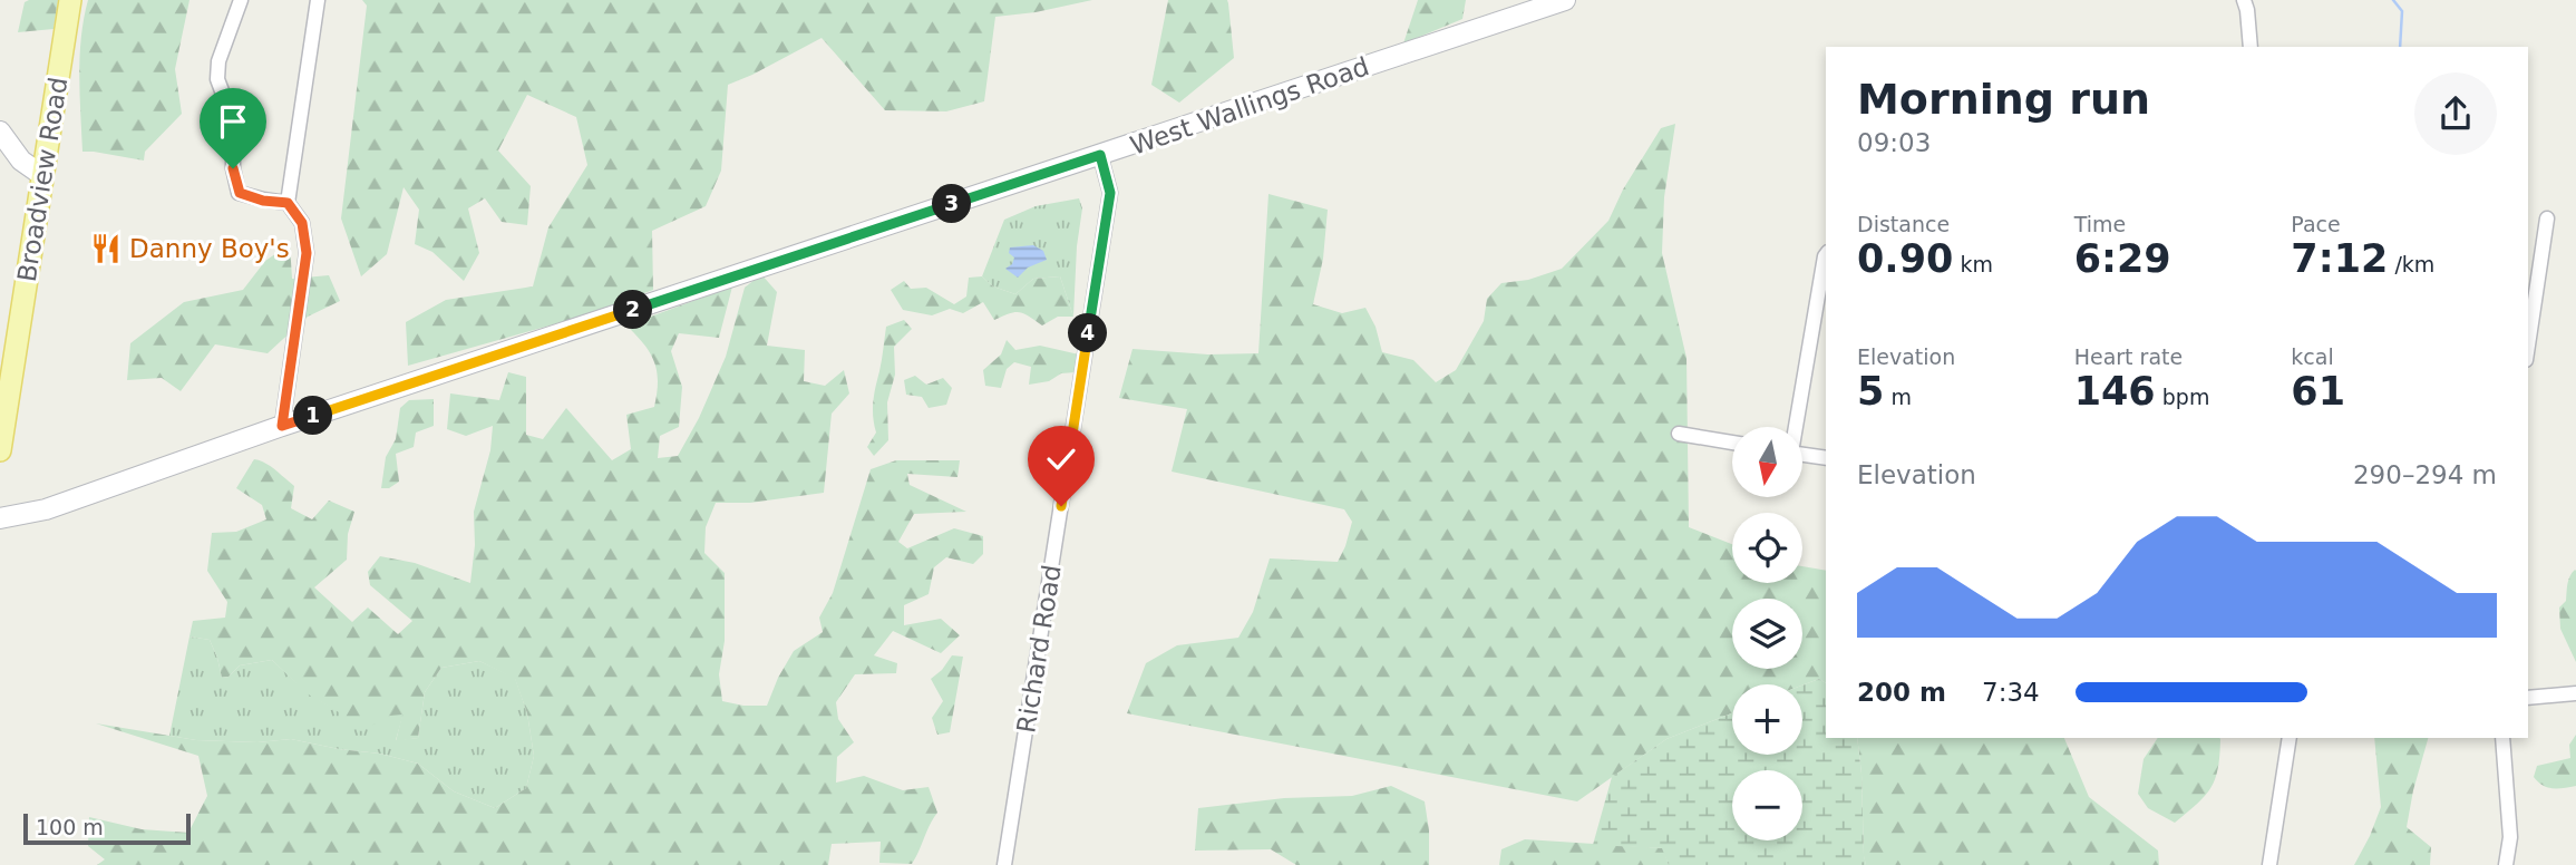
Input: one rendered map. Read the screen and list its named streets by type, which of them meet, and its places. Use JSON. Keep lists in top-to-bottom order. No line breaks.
{"streets":{"main road":["Broadview Road"],"street":["West Wallings Road","Richard Road"]},"crossings":[["West Wallings Road","Richard Road"]],"places":{"restaurant":["Danny Boy's"]},"scale_bar":"100 m","north":"bottom","page":{"heading":["Morning run","09:03"],"stats":[["Distance","0.90 km"],["Time","6:29"],["Pace","7:12 /km"],["Elevation","5 m"],["Heart rate","146 bpm"],["kcal","61"]],"pins":["3","2","4","1"],"map_buttons":["+","−"],"chart":["Elevation","290–294 m"],"list":[{"name":"200 m","note":"7:34"}],"scale":"100 m"}}
